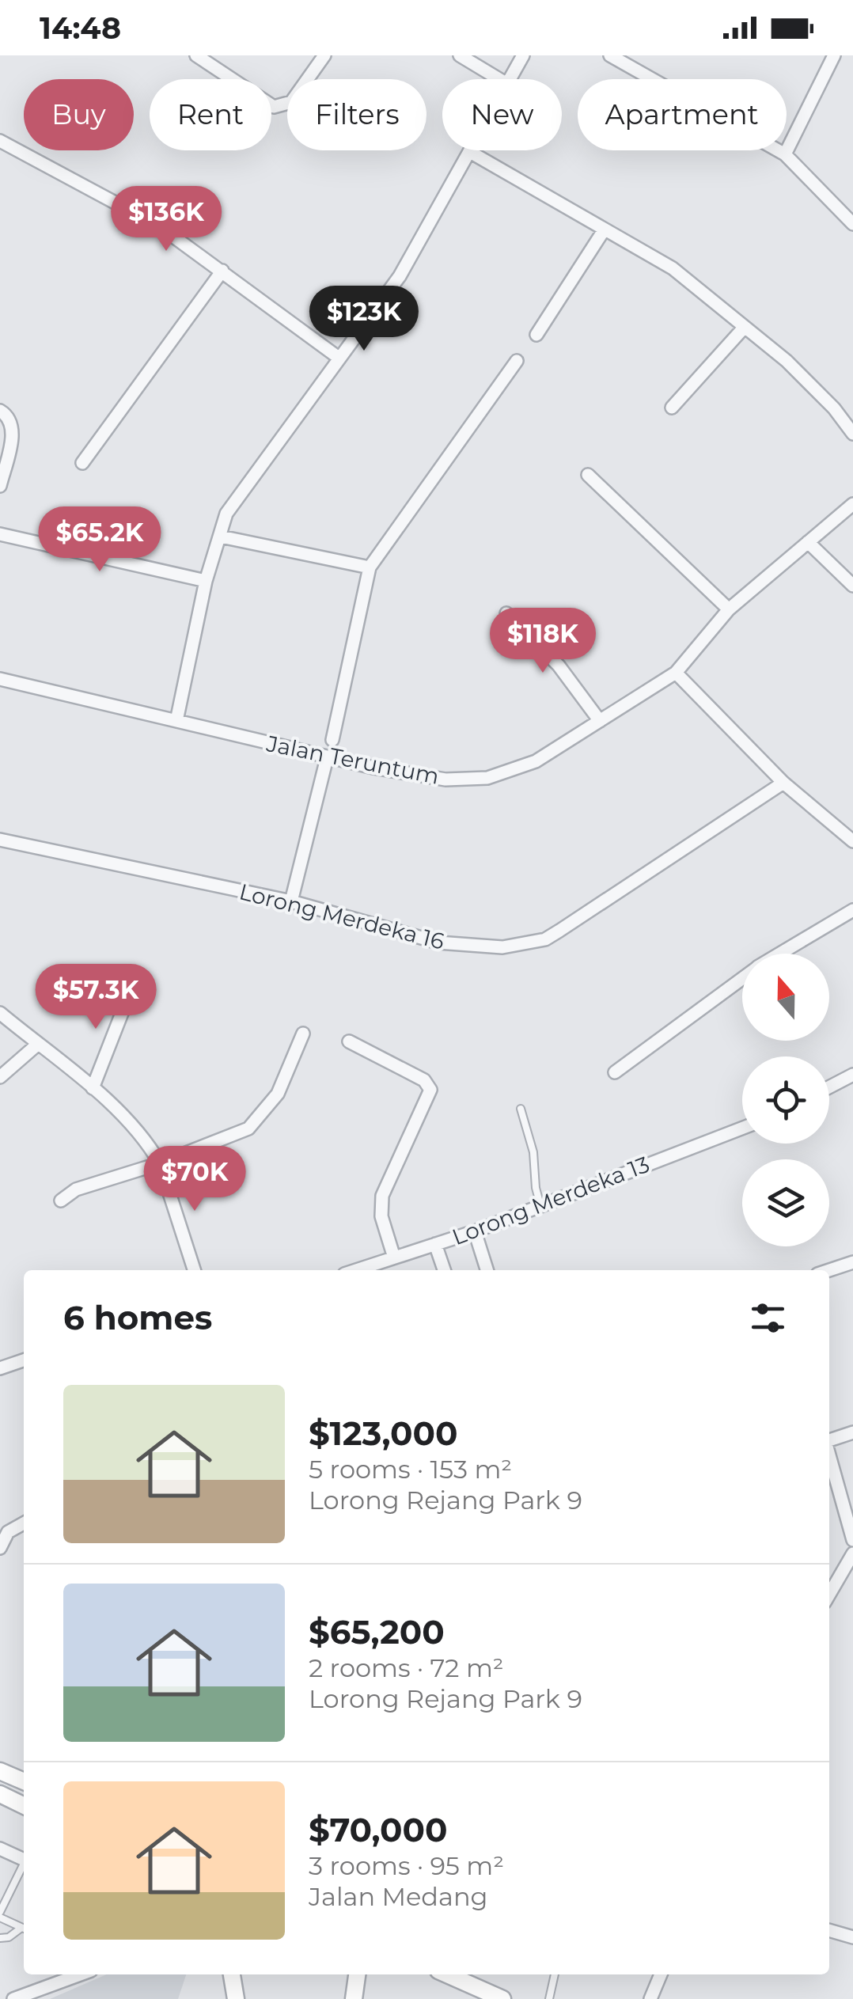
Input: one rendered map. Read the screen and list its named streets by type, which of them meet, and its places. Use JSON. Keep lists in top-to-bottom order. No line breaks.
{"streets":{"street":["Jalan Teruntum","Lorong Merdeka 16","Lorong Merdeka 13"]},"north":"top","page":{"status":"14:48","chip":["Buy","Rent","Filters","New","Apartment"],"price":["$136K","$123K","$65.2K","$118K","$57.3K","$70K"],"heading":"6 homes","list":[{"name":"$123,000","note":"5 rooms · 153 m² · Lorong Rejang Park 9"},{"name":"$65,200","note":"2 rooms · 72 m² · Lorong Rejang Park 9"},{"name":"$70,000","note":"3 rooms · 95 m² · Jalan Medang"}]}}
